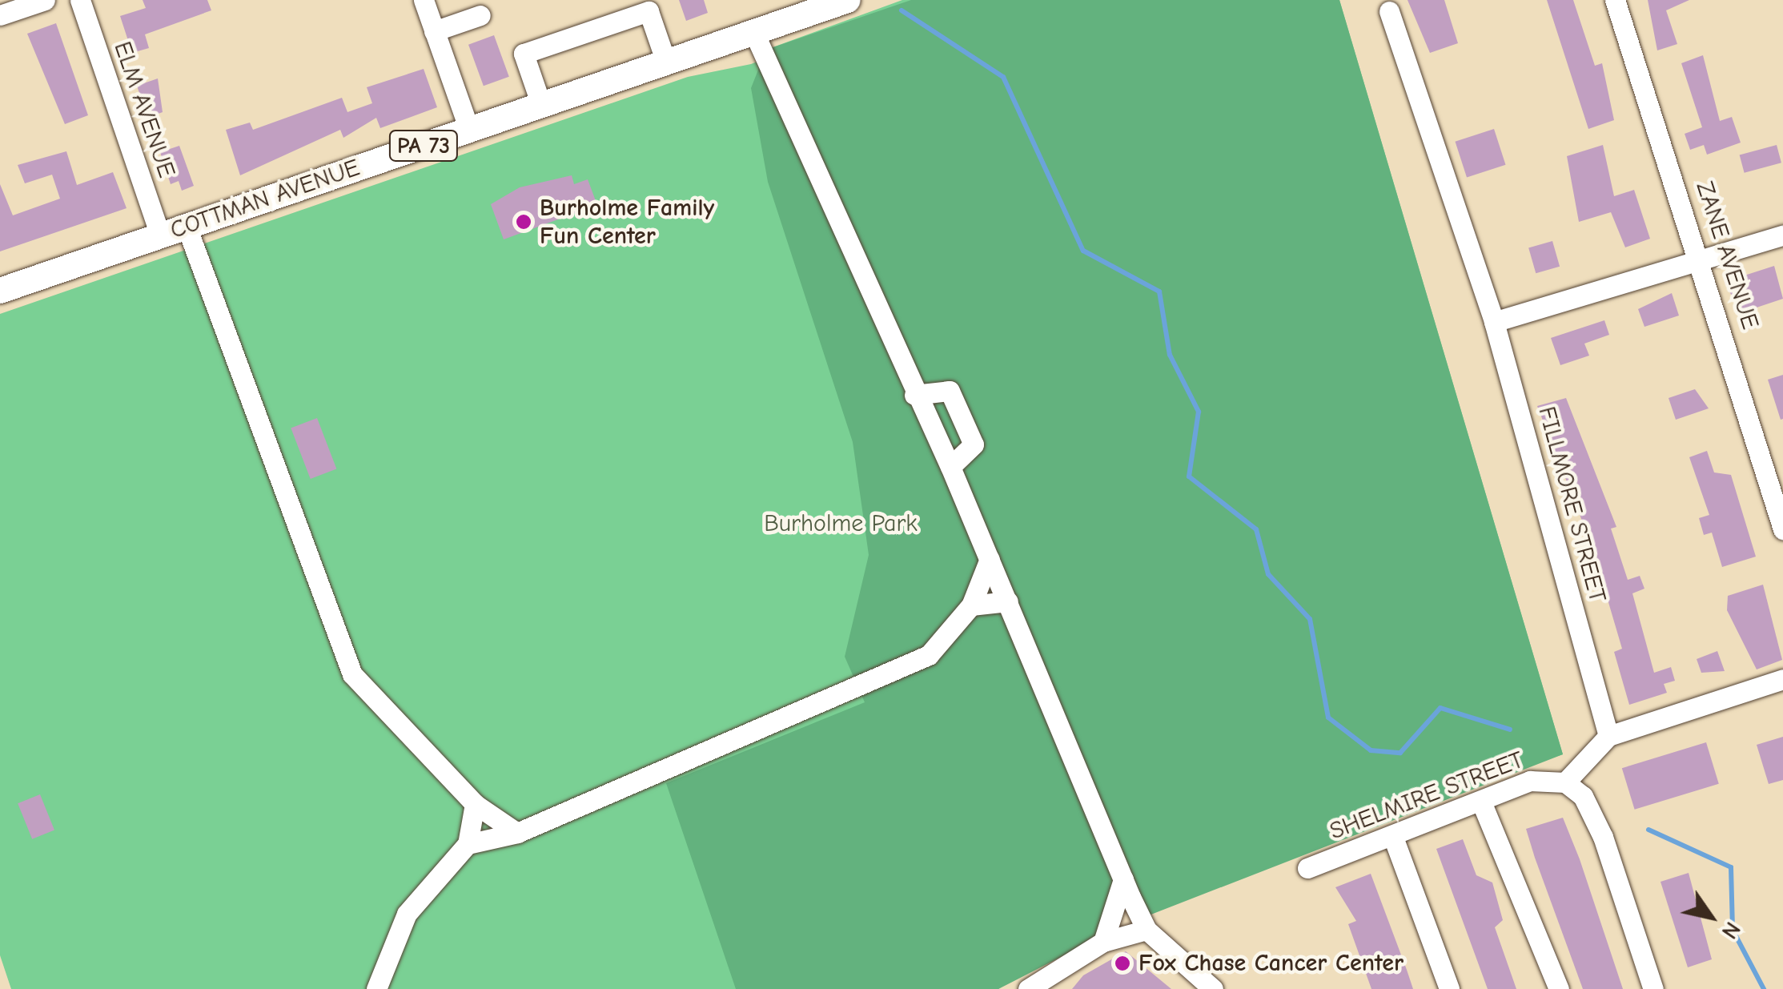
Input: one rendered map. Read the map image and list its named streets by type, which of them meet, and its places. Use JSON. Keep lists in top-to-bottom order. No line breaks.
{"streets":{"main road":["PA 73","COTTMAN AVENUE"],"street":["ELM AVENUE","ZANE AVENUE","FILLMORE STREET","SHELMIRE STREET"]},"crossings":[["ELM AVENUE","COTTMAN AVENUE"]],"parks":["Burholme Park"],"places":["Burholme Family Fun Center","Fox Chase Cancer Center"],"north":"bottom right"}
